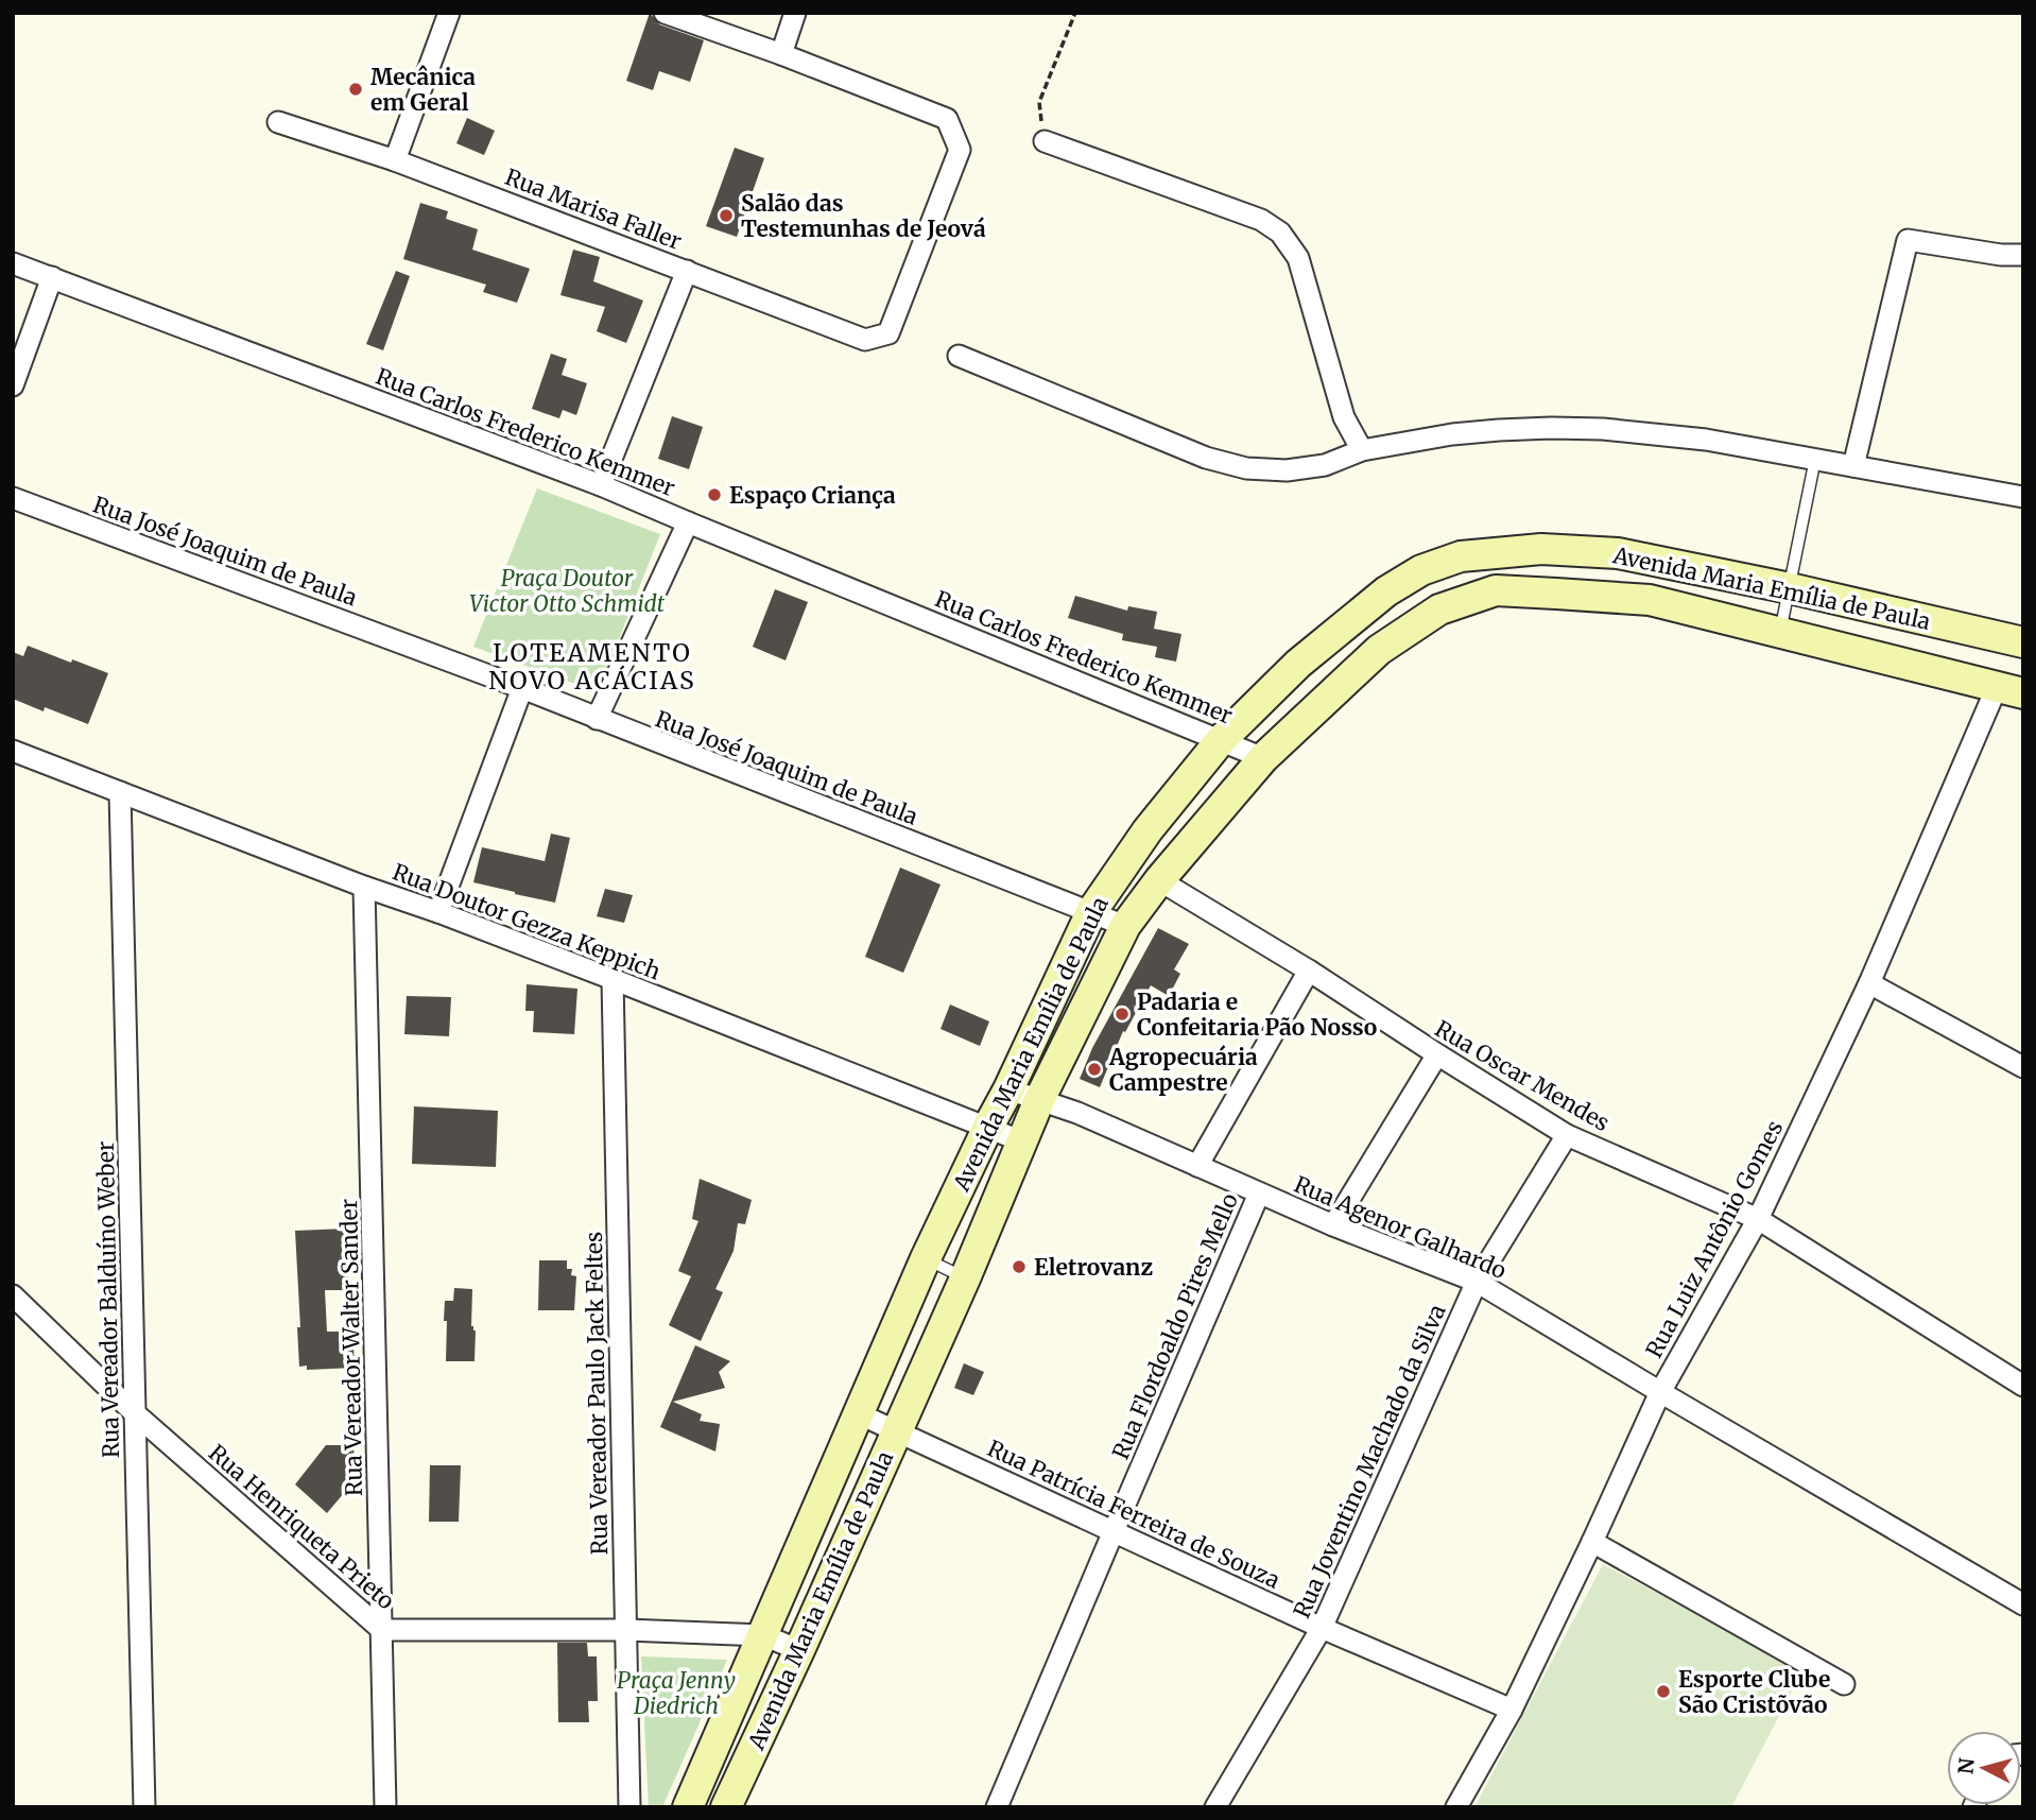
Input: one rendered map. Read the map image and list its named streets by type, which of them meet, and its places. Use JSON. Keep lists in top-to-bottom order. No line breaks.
{"streets":{"main road":["Avenida Maria Emília de Paula"],"street":["Rua Marisa Faller","Rua Carlos Frederico Kemmer","Rua José Joaquim de Paula","Rua Doutor Gezza Keppich","Rua Oscar Mendes","Rua Agenor Galhardo","Rua Luiz Antônio Gomes","Rua Vereador Balduíno Weber","Rua Flordoaldo Pires Mello","Rua Vereador Walter Sander","Rua Vereador Paulo Jack Feltes","Rua Joventino Machado da Silva","Rua Patrícia Ferreira de Souza","Rua Henriqueta Prieto"]},"crossings":[["Rua Carlos Frederico Kemmer","Avenida Maria Emília de Paula"],["Rua José Joaquim de Paula","Avenida Maria Emília de Paula"],["Avenida Maria Emília de Paula","Rua Doutor Gezza Keppich"],["Avenida Maria Emília de Paula","Rua Oscar Mendes"],["Avenida Maria Emília de Paula","Rua Agenor Galhardo"],["Avenida Maria Emília de Paula","Rua Luiz Antônio Gomes"],["Avenida Maria Emília de Paula","Rua Patrícia Ferreira de Souza"],["Avenida Maria Emília de Paula","Rua Henriqueta Prieto"],["Rua Doutor Gezza Keppich","Rua Vereador Balduíno Weber"],["Rua Doutor Gezza Keppich","Rua Vereador Walter Sander"],["Rua Doutor Gezza Keppich","Rua Vereador Paulo Jack Feltes"],["Rua Oscar Mendes","Rua Luiz Antônio Gomes"],["Rua Oscar Mendes","Rua Joventino Machado da Silva"],["Rua Agenor Galhardo","Rua Luiz Antônio Gomes"],["Rua Agenor Galhardo","Rua Flordoaldo Pires Mello"],["Rua Agenor Galhardo","Rua Joventino Machado da Silva"],["Rua Luiz Antônio Gomes","Rua Patrícia Ferreira de Souza"],["Rua Vereador Balduíno Weber","Rua Henriqueta Prieto"],["Rua Flordoaldo Pires Mello","Rua Patrícia Ferreira de Souza"],["Rua Vereador Walter Sander","Rua Henriqueta Prieto"],["Rua Vereador Paulo Jack Feltes","Rua Henriqueta Prieto"],["Rua Joventino Machado da Silva","Rua Patrícia Ferreira de Souza"]],"districts":["LOTEAMENTO NOVO ACÁCIAS"],"parks":["Praça Doutor Victor Otto Schmidt","Praça Jenny Diedrich"],"places":["Mecânica em Geral","Salão das Testemunhas de Jeová","Espaço Criança","Padaria e Confeitaria Pão Nosso","Agropecuária Campestre","Eletrovanz","Esporte Clube São Cristõvão"],"north":"left"}
